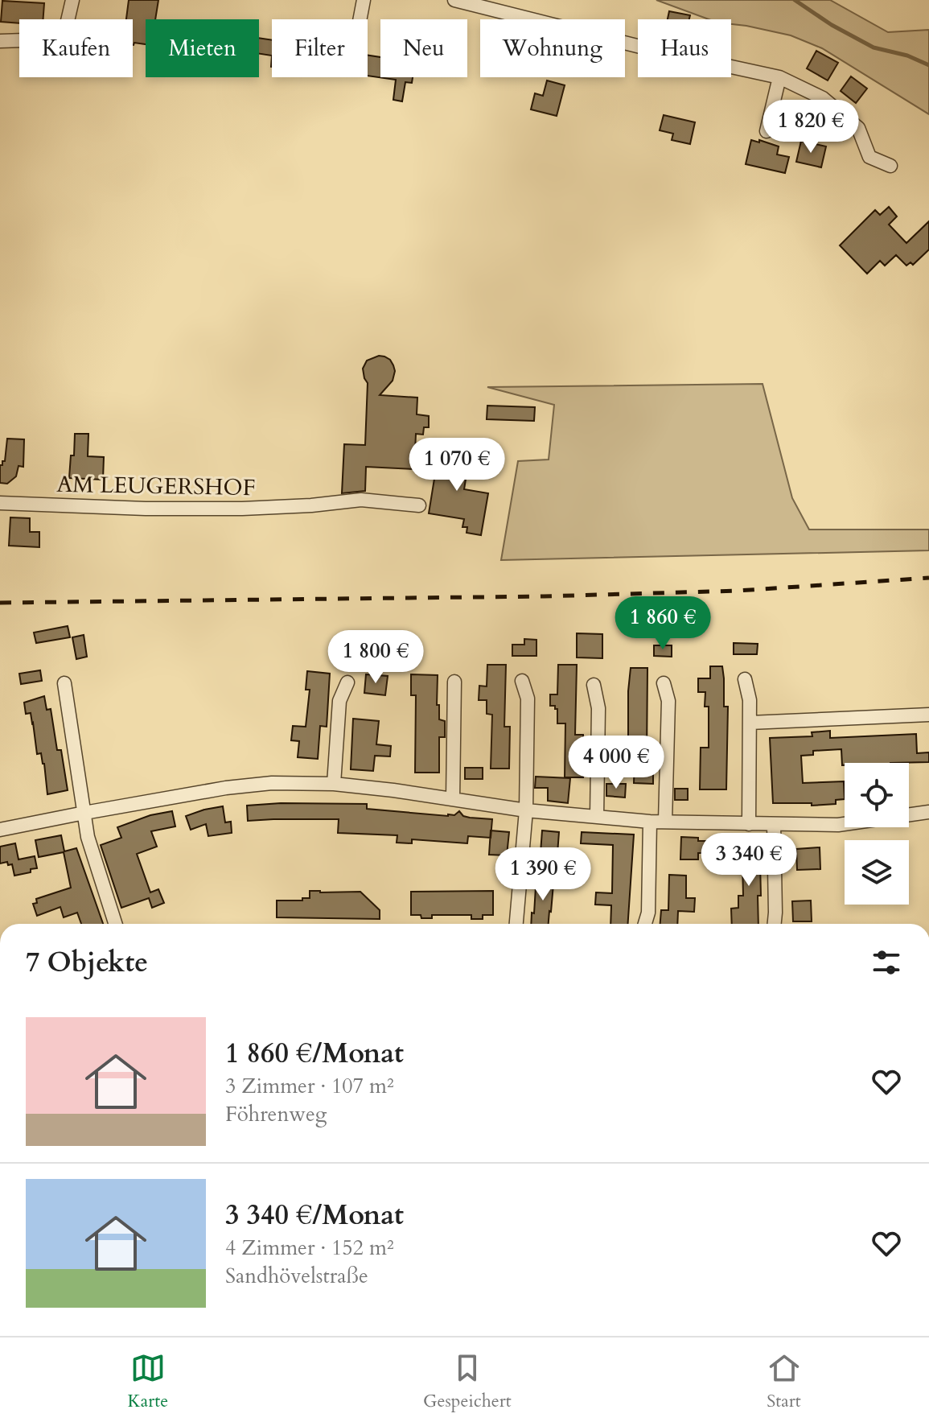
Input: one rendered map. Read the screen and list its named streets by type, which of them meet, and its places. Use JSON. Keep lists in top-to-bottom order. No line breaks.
{"streets":{"street":["AM LEUGERSHOF"]},"page":{"chip":["Kaufen","Mieten","Filter","Neu","Wohnung","Haus"],"price":["1 820 €","1 070 €","1 860 €","1 800 €","4 000 €","3 340 €","1 390 €"],"heading":"7 Objekte","list":[{"name":"1 860 €/Monat","note":"3 Zimmer · 107 m² · Föhrenweg"},{"name":"3 340 €/Monat","note":"4 Zimmer · 152 m² · Sandhövelstraße"}],"tabs":["Karte","Gespeichert","Start"]}}
